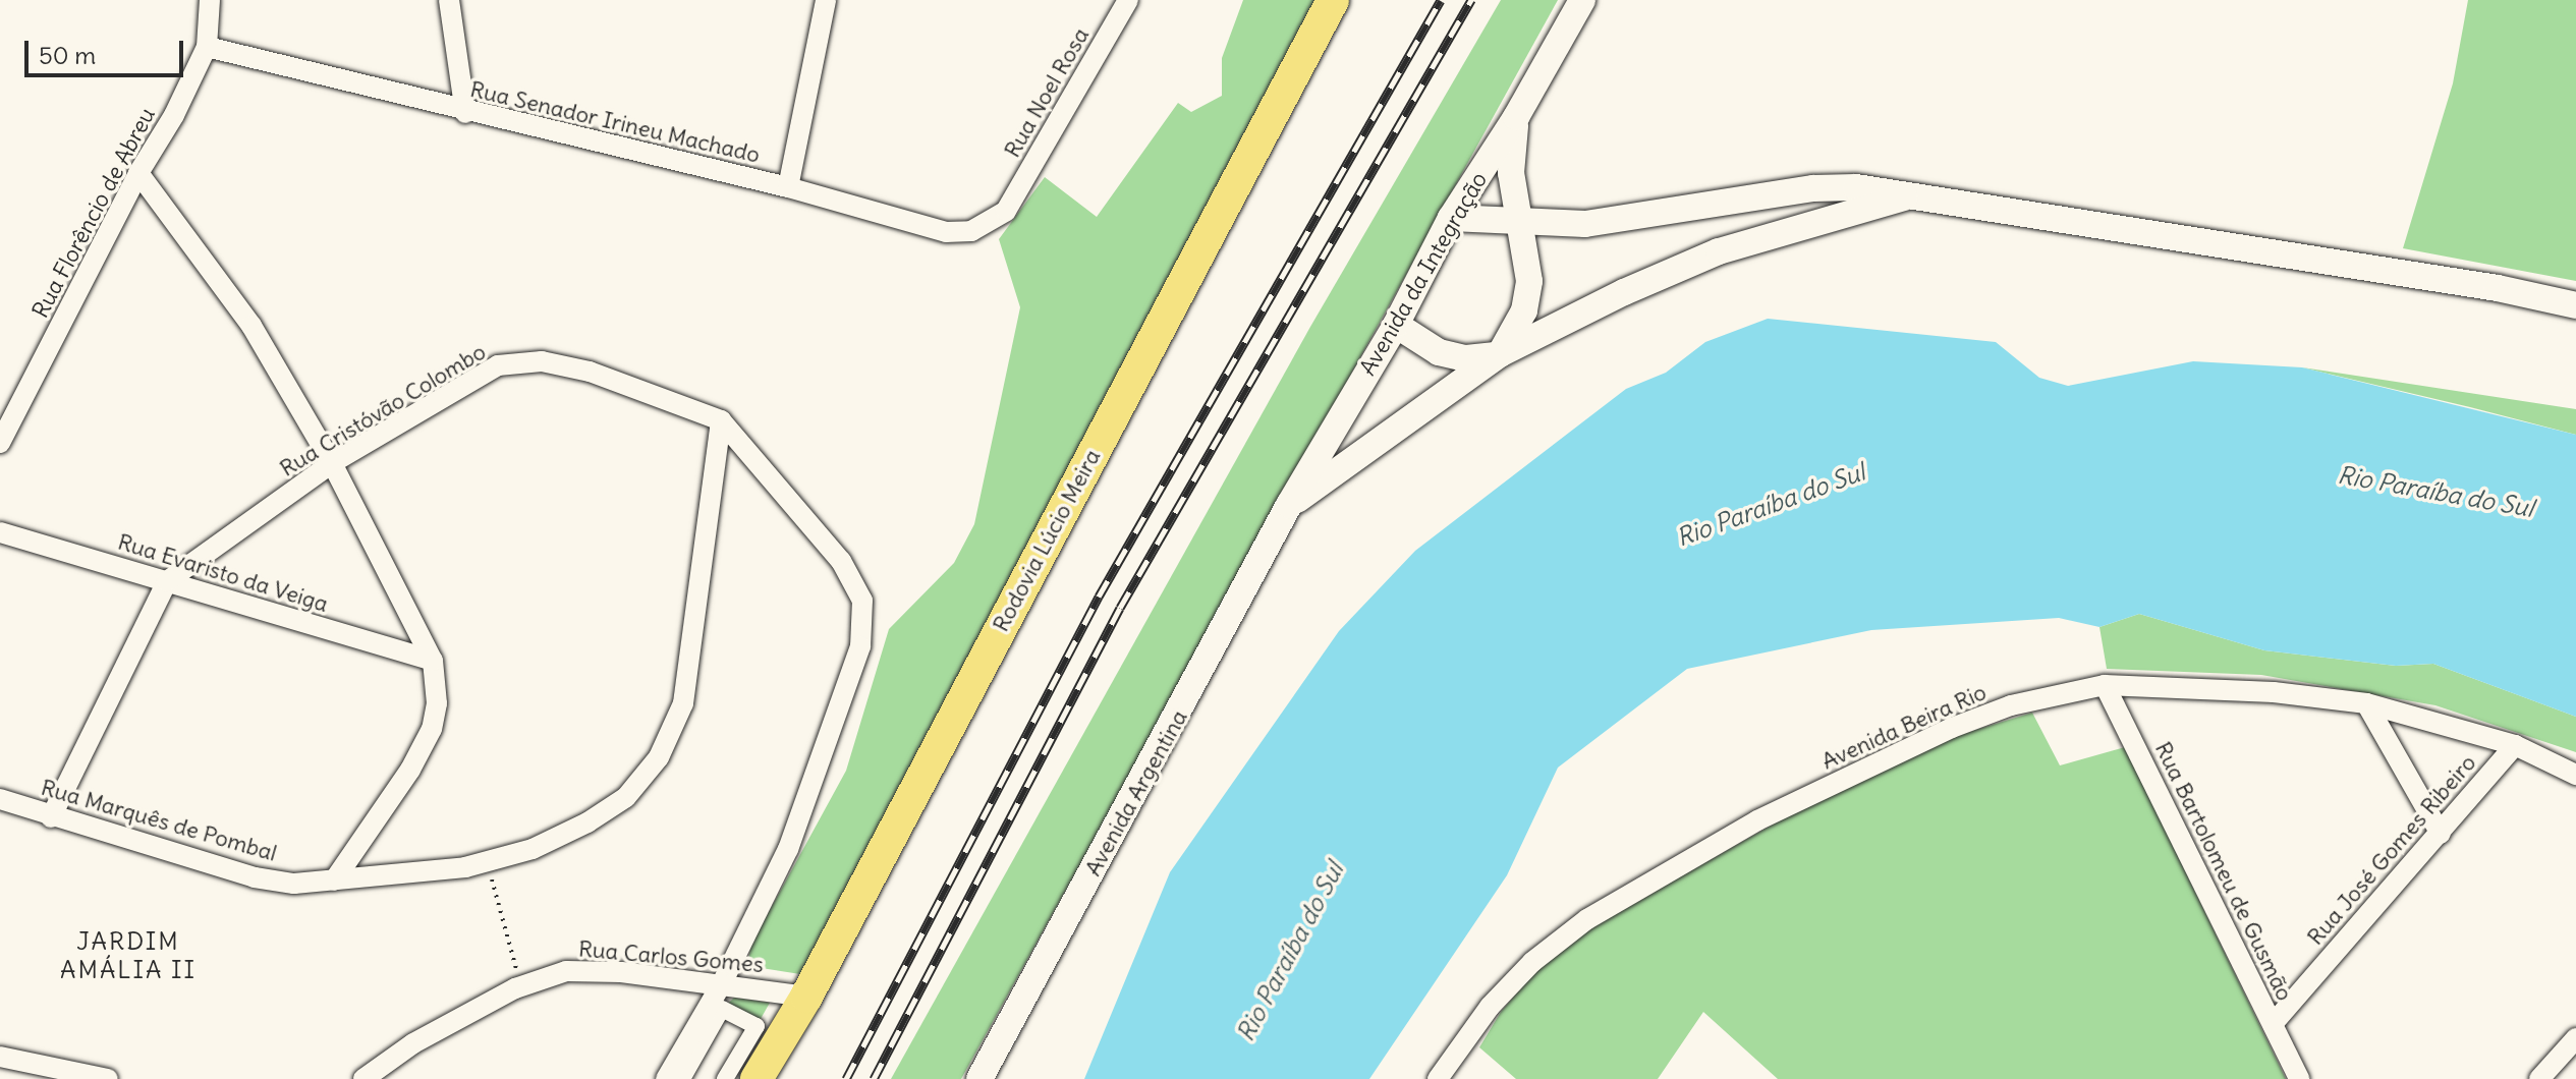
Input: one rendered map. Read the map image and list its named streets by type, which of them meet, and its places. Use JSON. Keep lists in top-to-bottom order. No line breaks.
{"streets":{"main road":["Rodovia Lúcio Meira"],"street":["Rua Noel Rosa","Rua Senador Irineu Machado","Rua Florêncio de Abreu","Avenida da Integração","Rua Cristóvão Colombo","Rua Evaristo da Veiga","Avenida Beira Rio","Avenida Argentina","Rua Marquês de Pombal","Rua José Gomes Ribeiro","Rua Bartolomeu de Gusmão","Rua Carlos Gomes"]},"crossings":[["Rua Noel Rosa","Rua Senador Irineu Machado"],["Rua Senador Irineu Machado","Rua Florêncio de Abreu"],["Avenida da Integração","Avenida Argentina"],["Rua Cristóvão Colombo","Rua Evaristo da Veiga"],["Rua Cristóvão Colombo","Rua Marquês de Pombal"],["Rua Cristóvão Colombo","Rua Carlos Gomes"],["Rodovia Lúcio Meira","Rua Carlos Gomes"],["Avenida Beira Rio","Rua José Gomes Ribeiro"],["Avenida Beira Rio","Rua Bartolomeu de Gusmão"],["Rua José Gomes Ribeiro","Rua Bartolomeu de Gusmão"]],"districts":["JARDIM AMÁLIA II"],"water":["Rio Paraíba do Sul"],"scale_bar":"50 m"}
